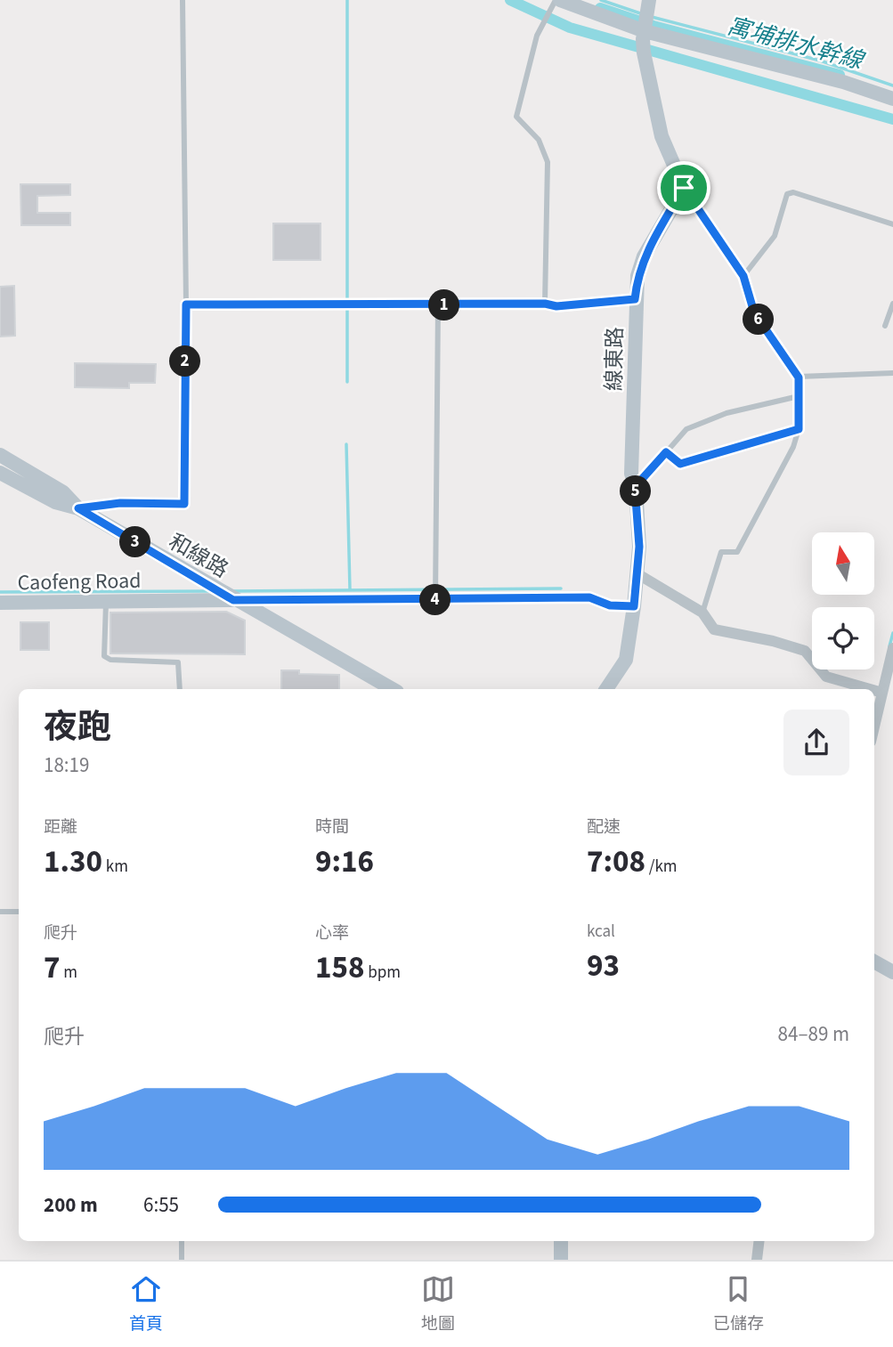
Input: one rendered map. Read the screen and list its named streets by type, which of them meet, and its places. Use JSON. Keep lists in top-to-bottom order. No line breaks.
{"streets":{"street":["線東路","和線路","Caofeng Road"]},"crossings":[["和線路","Caofeng Road"]],"water":["寓埔排水幹線"],"north":"top","page":{"pins":["1","6","2","5","3","4"],"heading":["夜跑","18:19"],"stats":[["距離","1.30 km"],["時間","9:16"],["配速","7:08 /km"],["爬升","7 m"],["心率","158 bpm"],["kcal","93"]],"chart":["爬升","84–89 m"],"list":[{"name":"200 m","note":"6:55"}],"tabs":["首頁","地圖","已儲存"]}}
